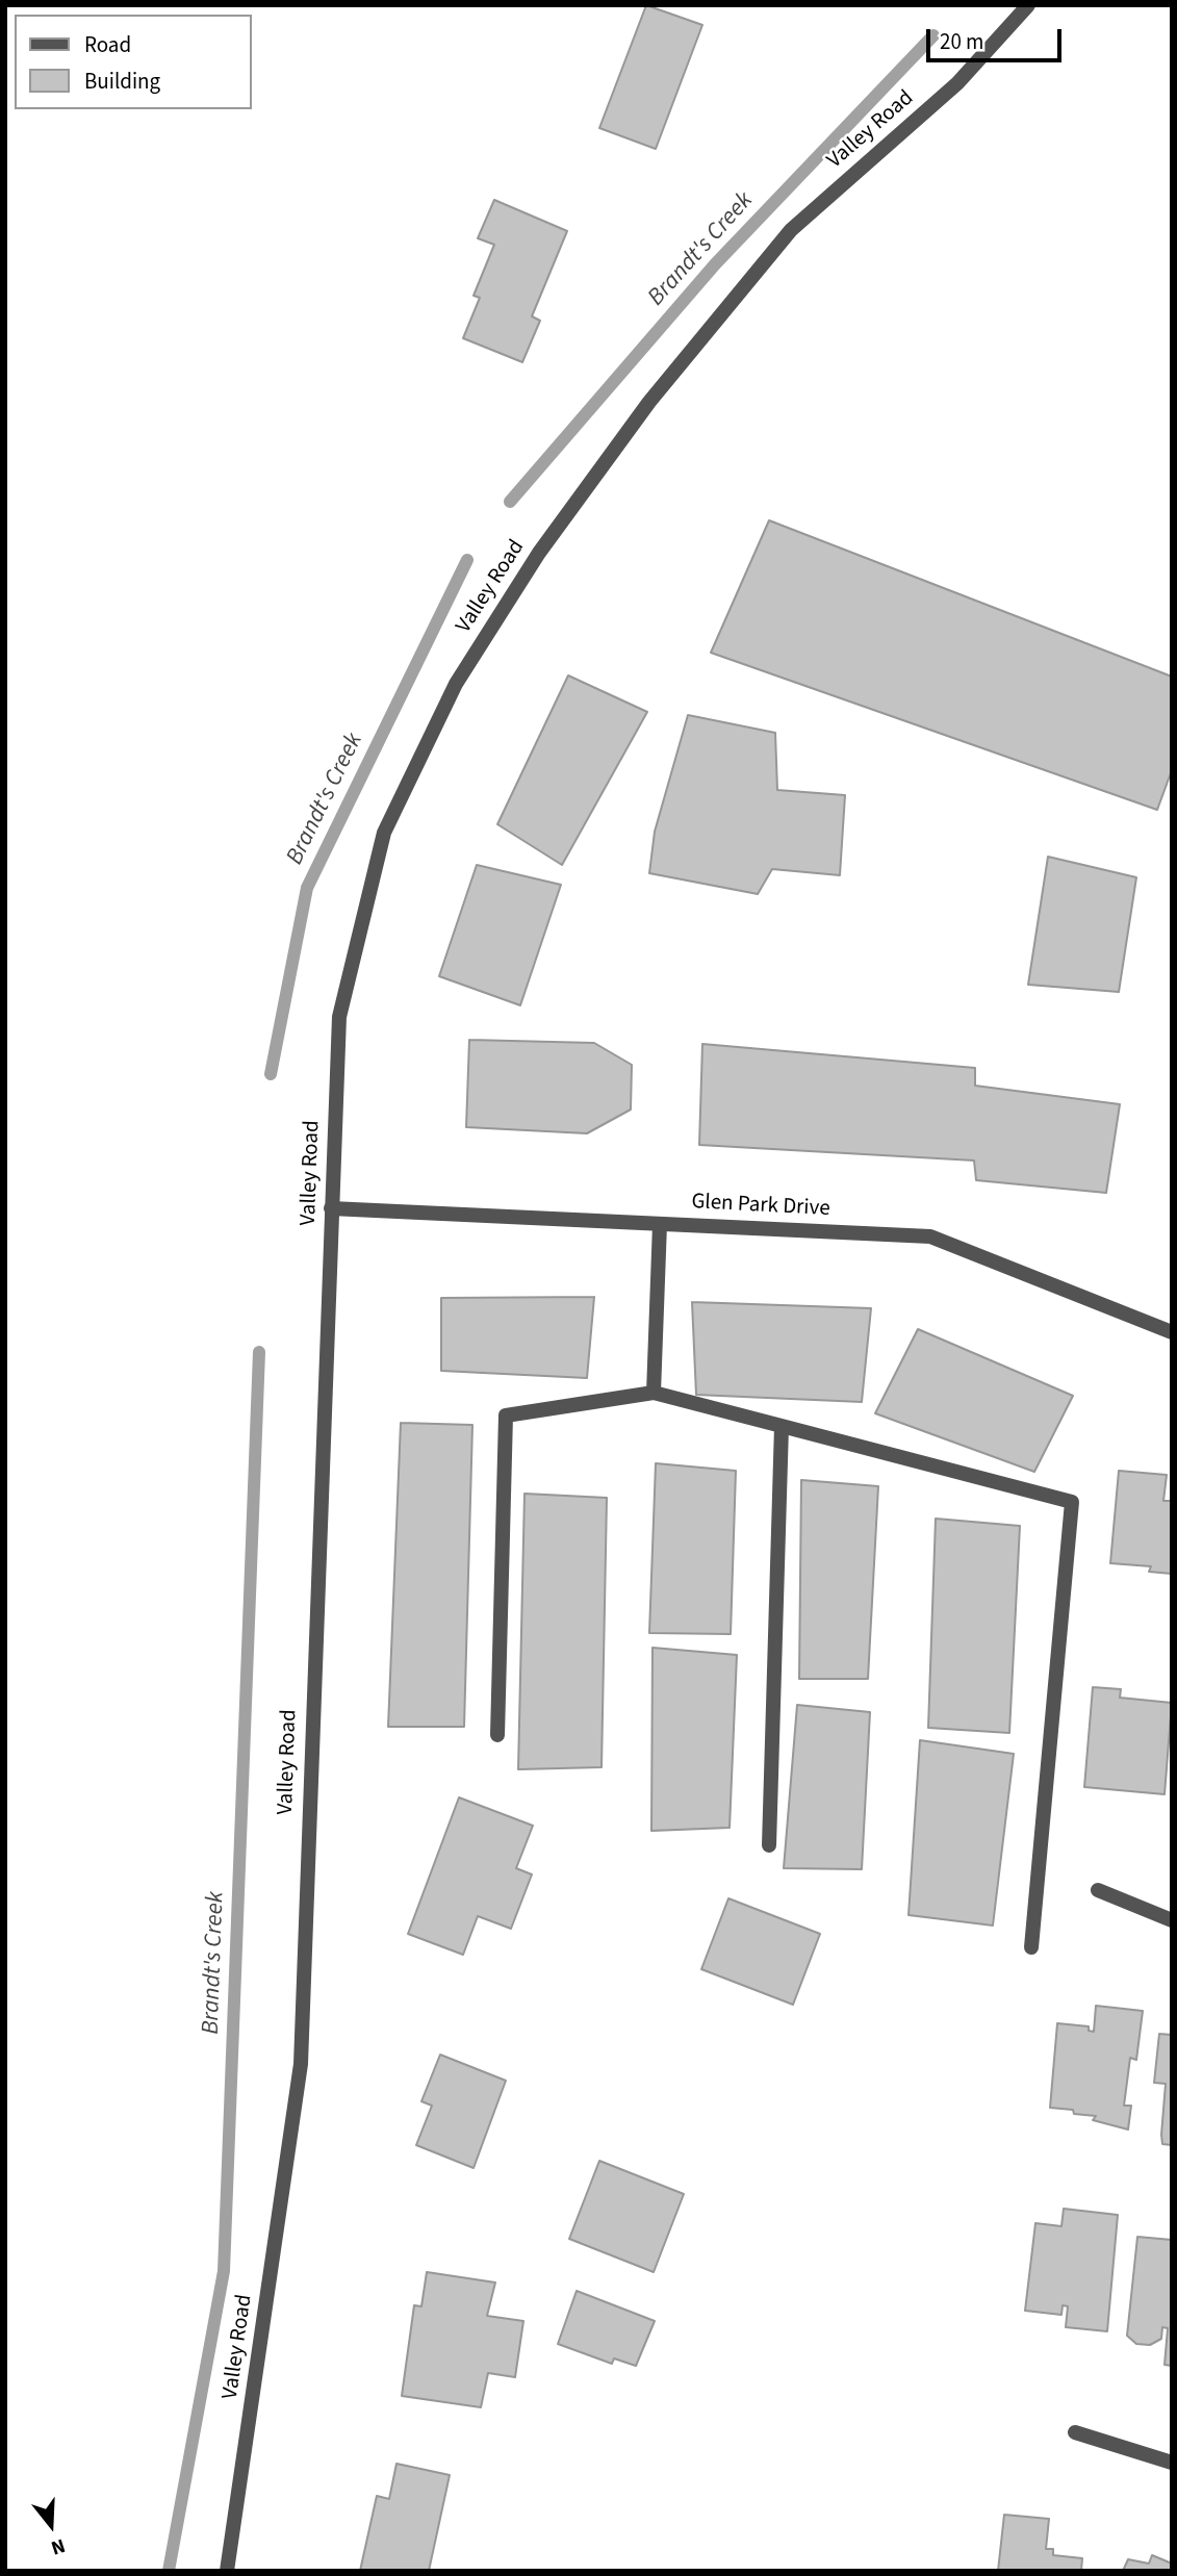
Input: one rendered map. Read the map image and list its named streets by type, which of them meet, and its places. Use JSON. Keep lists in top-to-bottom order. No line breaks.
{"streets":{"street":["Valley Road","Glen Park Drive"]},"crossings":[["Valley Road","Glen Park Drive"]],"water":["Brandt's Creek"],"legend":["Road","Building"],"scale_bar":"20 m","north":"bottom"}
